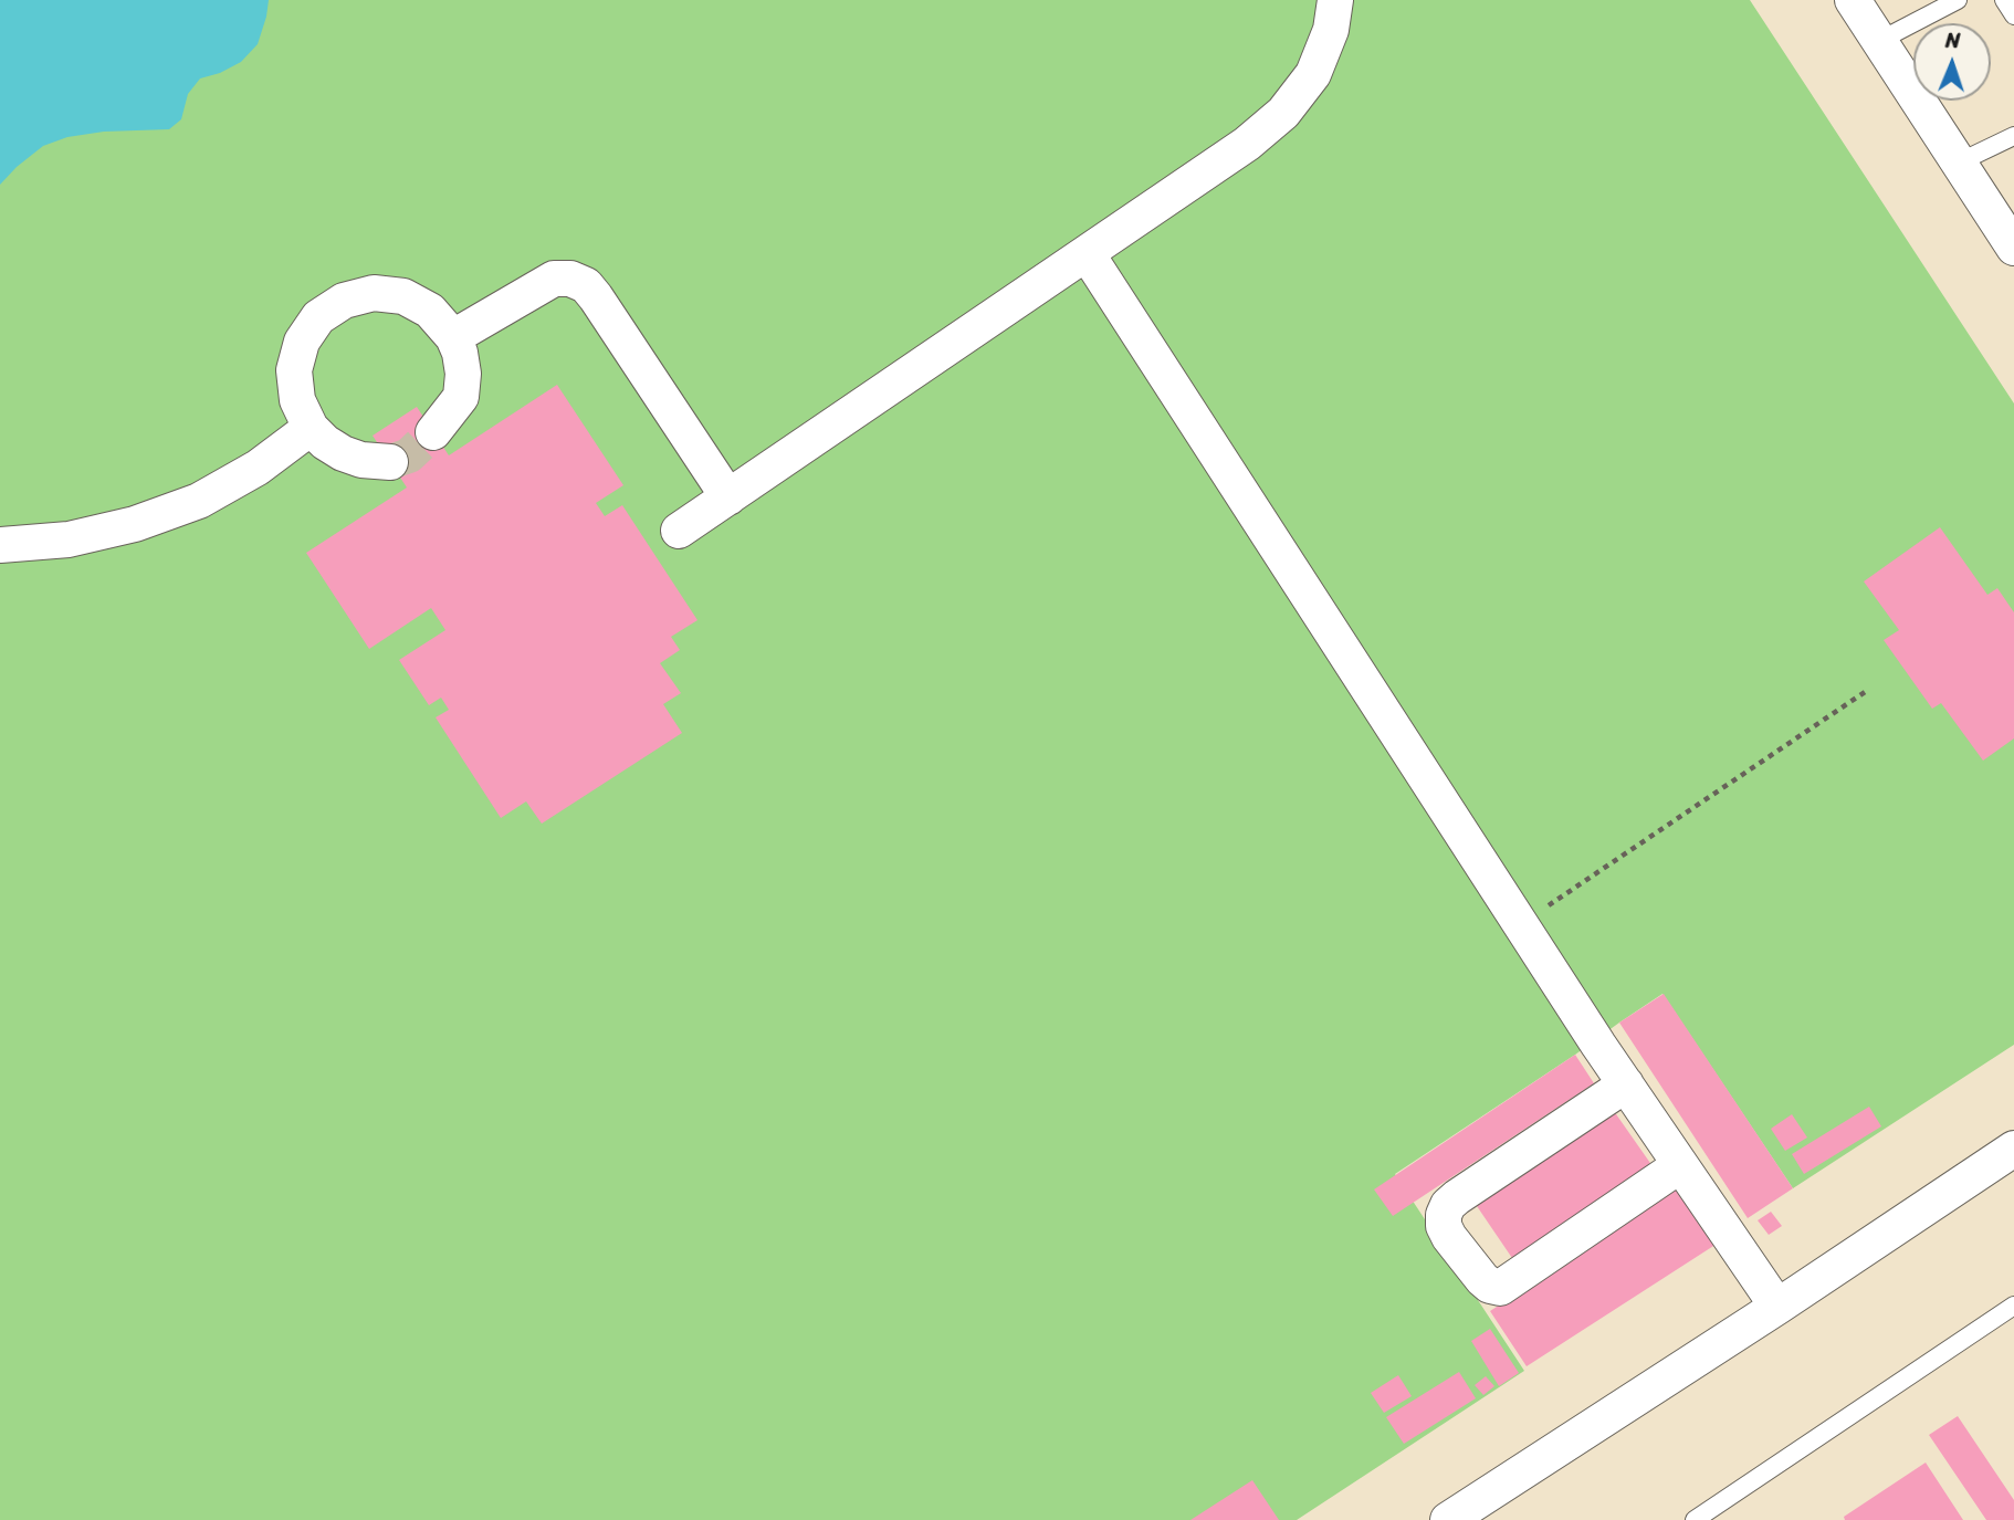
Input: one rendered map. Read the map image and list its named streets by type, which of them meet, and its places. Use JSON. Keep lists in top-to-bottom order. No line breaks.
{"north":"top"}
